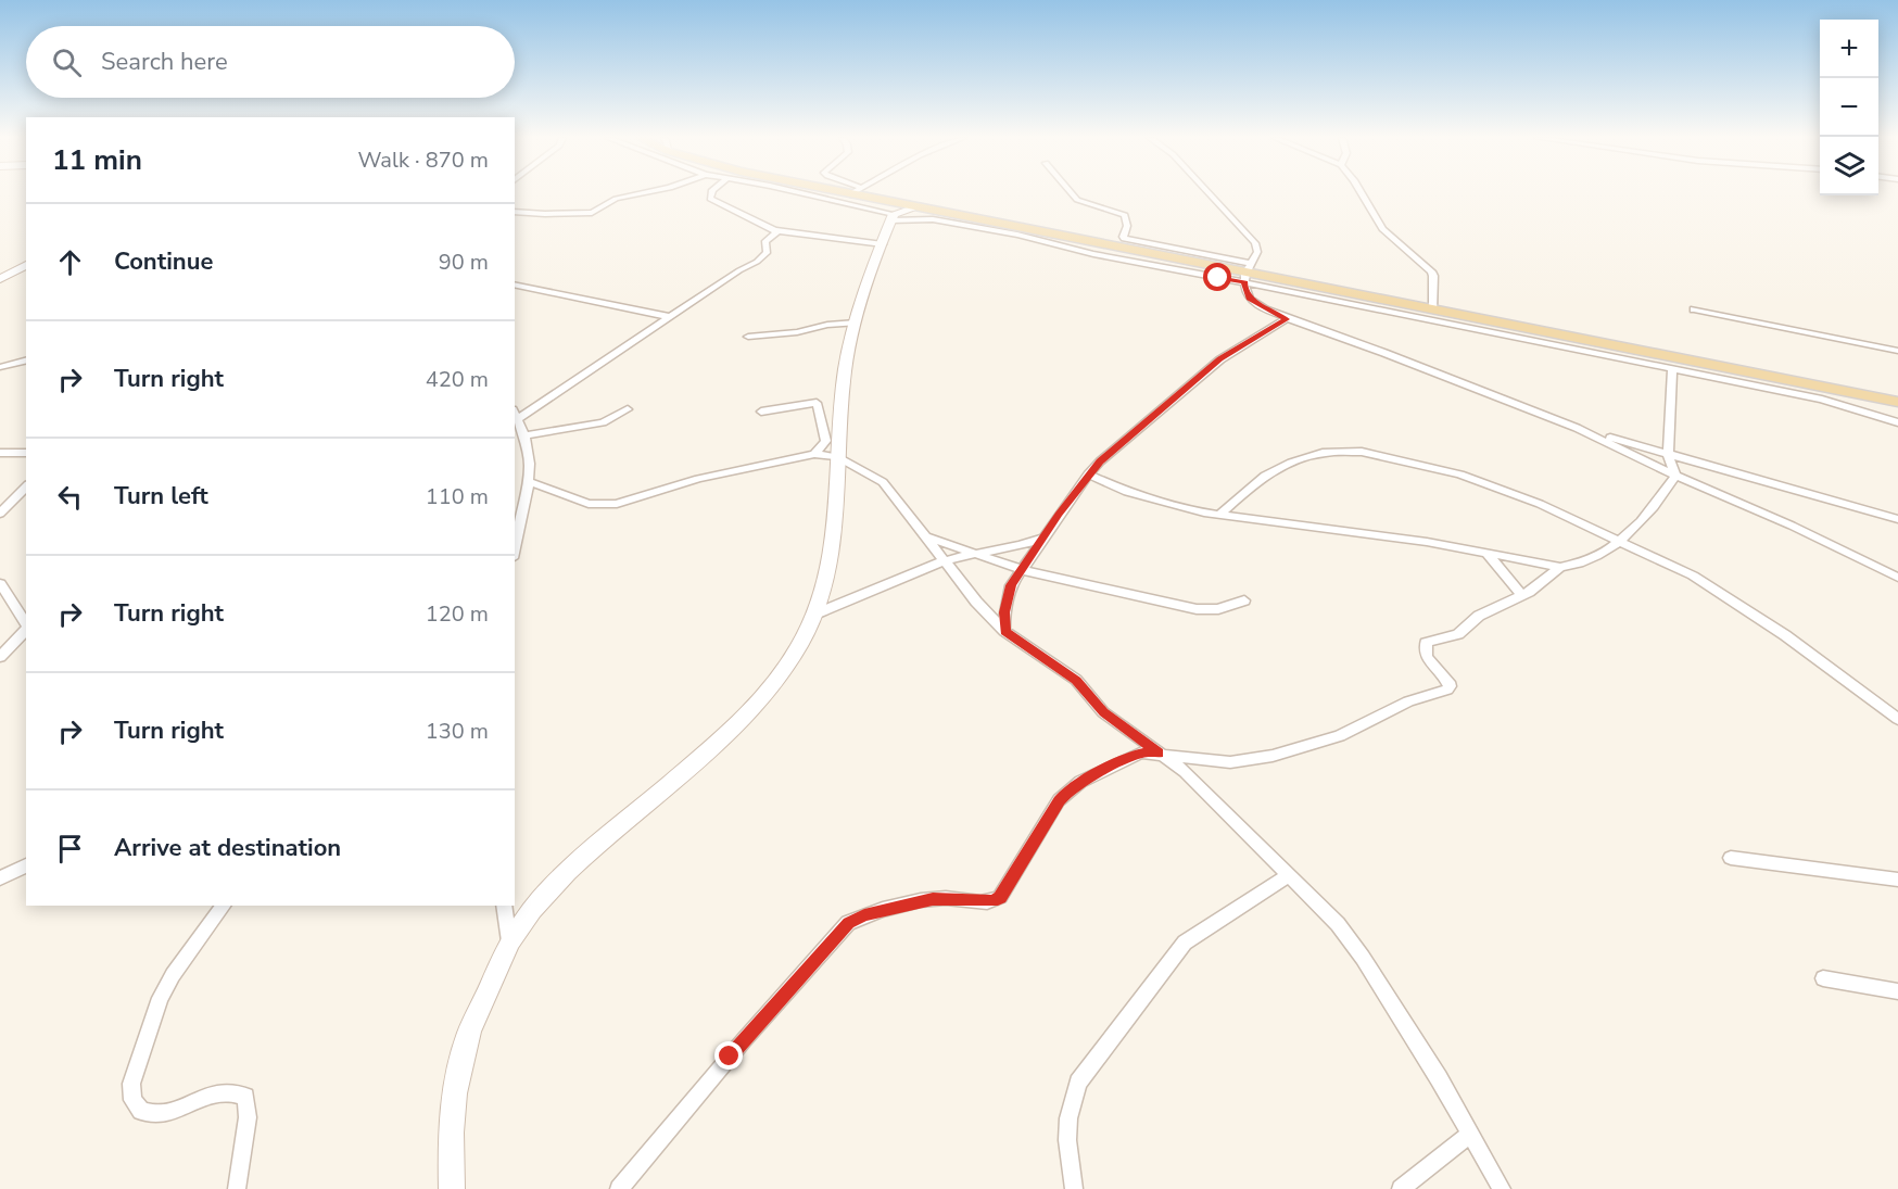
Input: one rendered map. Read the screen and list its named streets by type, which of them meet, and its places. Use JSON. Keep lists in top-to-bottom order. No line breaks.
{"page":{"map_buttons":["+","−"],"search":"Search here","heading":["11 min","Walk · 870 m"],"list":[["Continue","90 m"],["Turn right","420 m"],["Turn left","110 m"],["Turn right","120 m"],["Turn right","130 m"],"Arrive at destination"]}}
